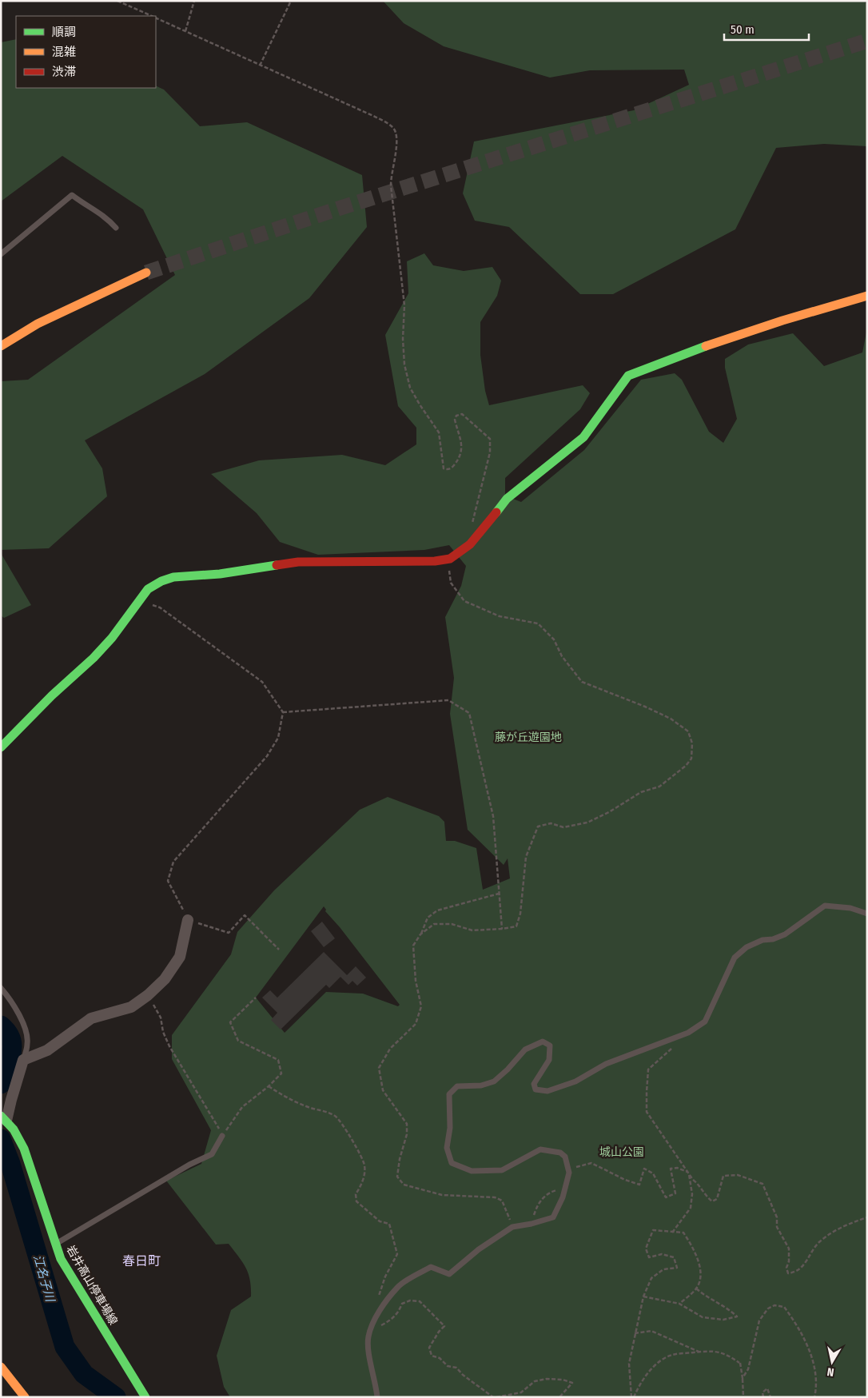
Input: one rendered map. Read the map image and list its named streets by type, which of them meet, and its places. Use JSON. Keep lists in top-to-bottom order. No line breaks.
{"streets":{"street":["岩井高山停車場線"]},"districts":["春日町"],"water":["江名子川"],"parks":["藤が丘遊園地","城山公園"],"legend":["順調","混雑","渋滞"],"scale_bar":"50 m","north":"bottom"}
